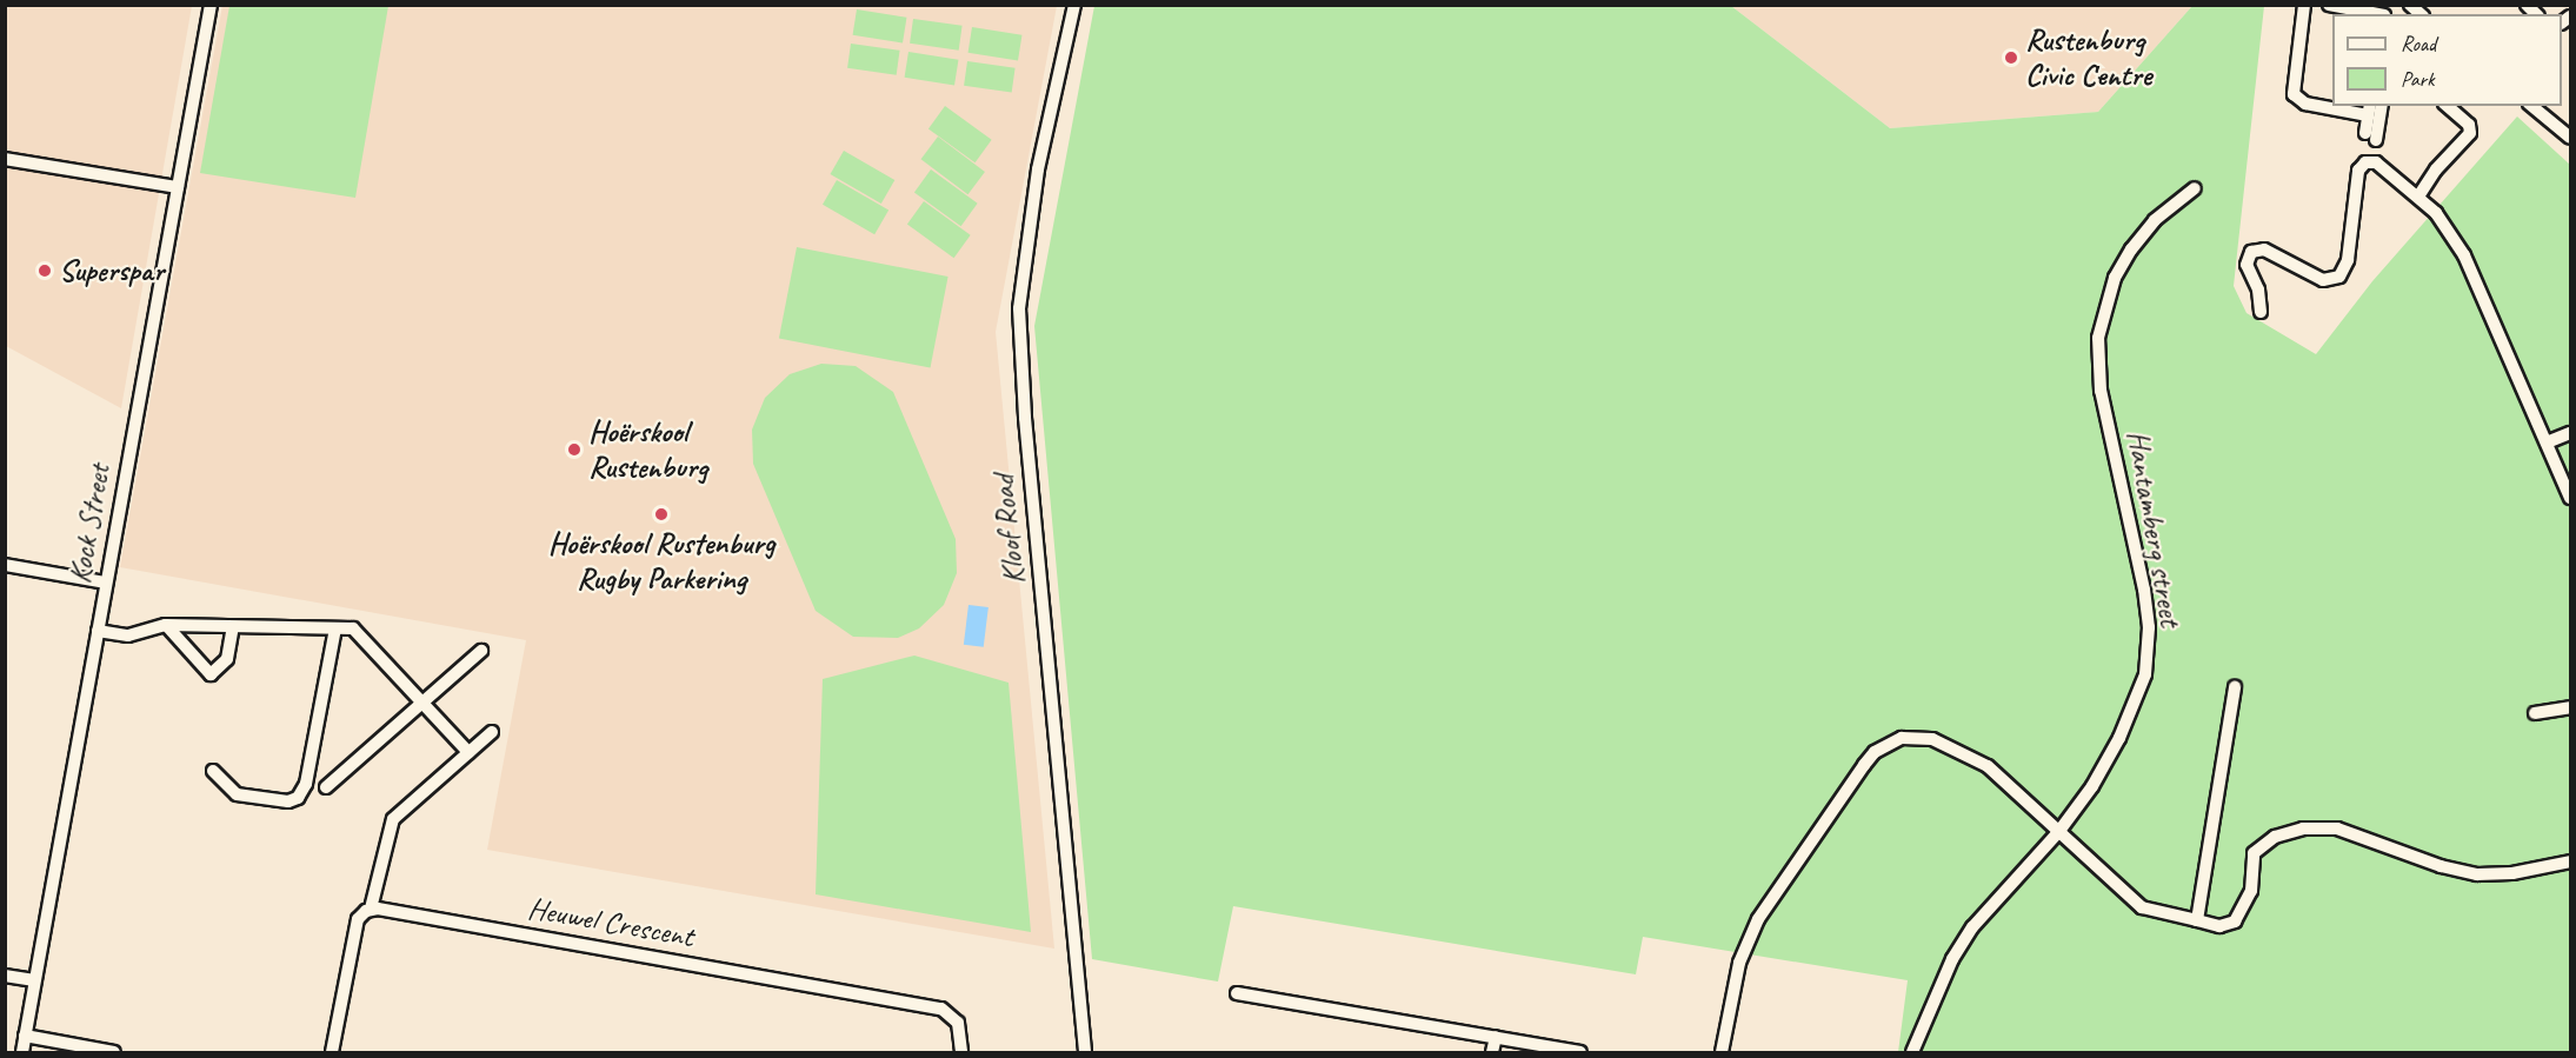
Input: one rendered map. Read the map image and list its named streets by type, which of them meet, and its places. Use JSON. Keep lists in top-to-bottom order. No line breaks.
{"streets":{"street":["Kock Street","Hantamberg street","Kloof Road","Heuwel Crescent"]},"places":["Rustenburg Civic Centre","Superspar","Hoërskool Rustenburg","Hoërskool Rustenburg Rugby Parkering"],"legend":["Road","Park"]}
